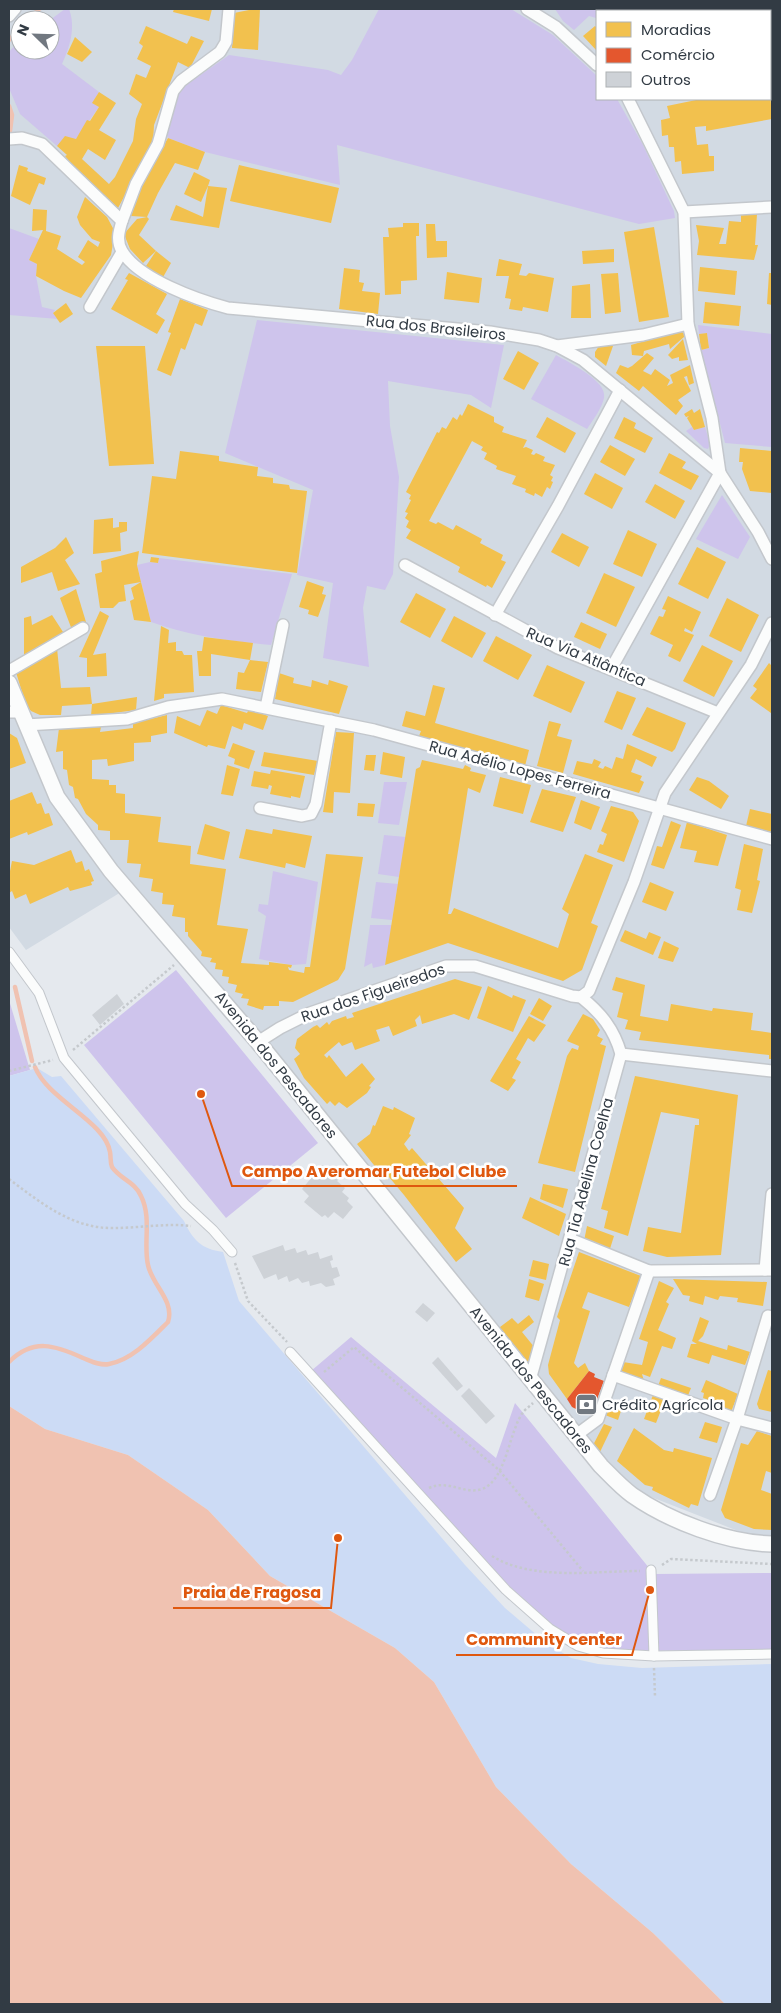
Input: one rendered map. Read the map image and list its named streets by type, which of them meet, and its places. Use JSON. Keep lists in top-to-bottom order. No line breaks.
{"streets":{"street":["Rua dos Brasileiros","Rua Via Atlântica","Rua Adélio Lopes Ferreira","Rua dos Figueiredos","Avenida dos Pescadores","Rua Tia Adelina Coelha"]},"crossings":[["Rua Adélio Lopes Ferreira","Avenida dos Pescadores"],["Rua dos Figueiredos","Avenida dos Pescadores"],["Avenida dos Pescadores","Rua Tia Adelina Coelha"]],"places":{"other":["Campo Averomar Futebol Clube","Praia de Fragosa","Community center"],"bank":["Crédito Agrícola"]},"legend":["Moradias","Comércio","Outros"],"north":"top left"}
